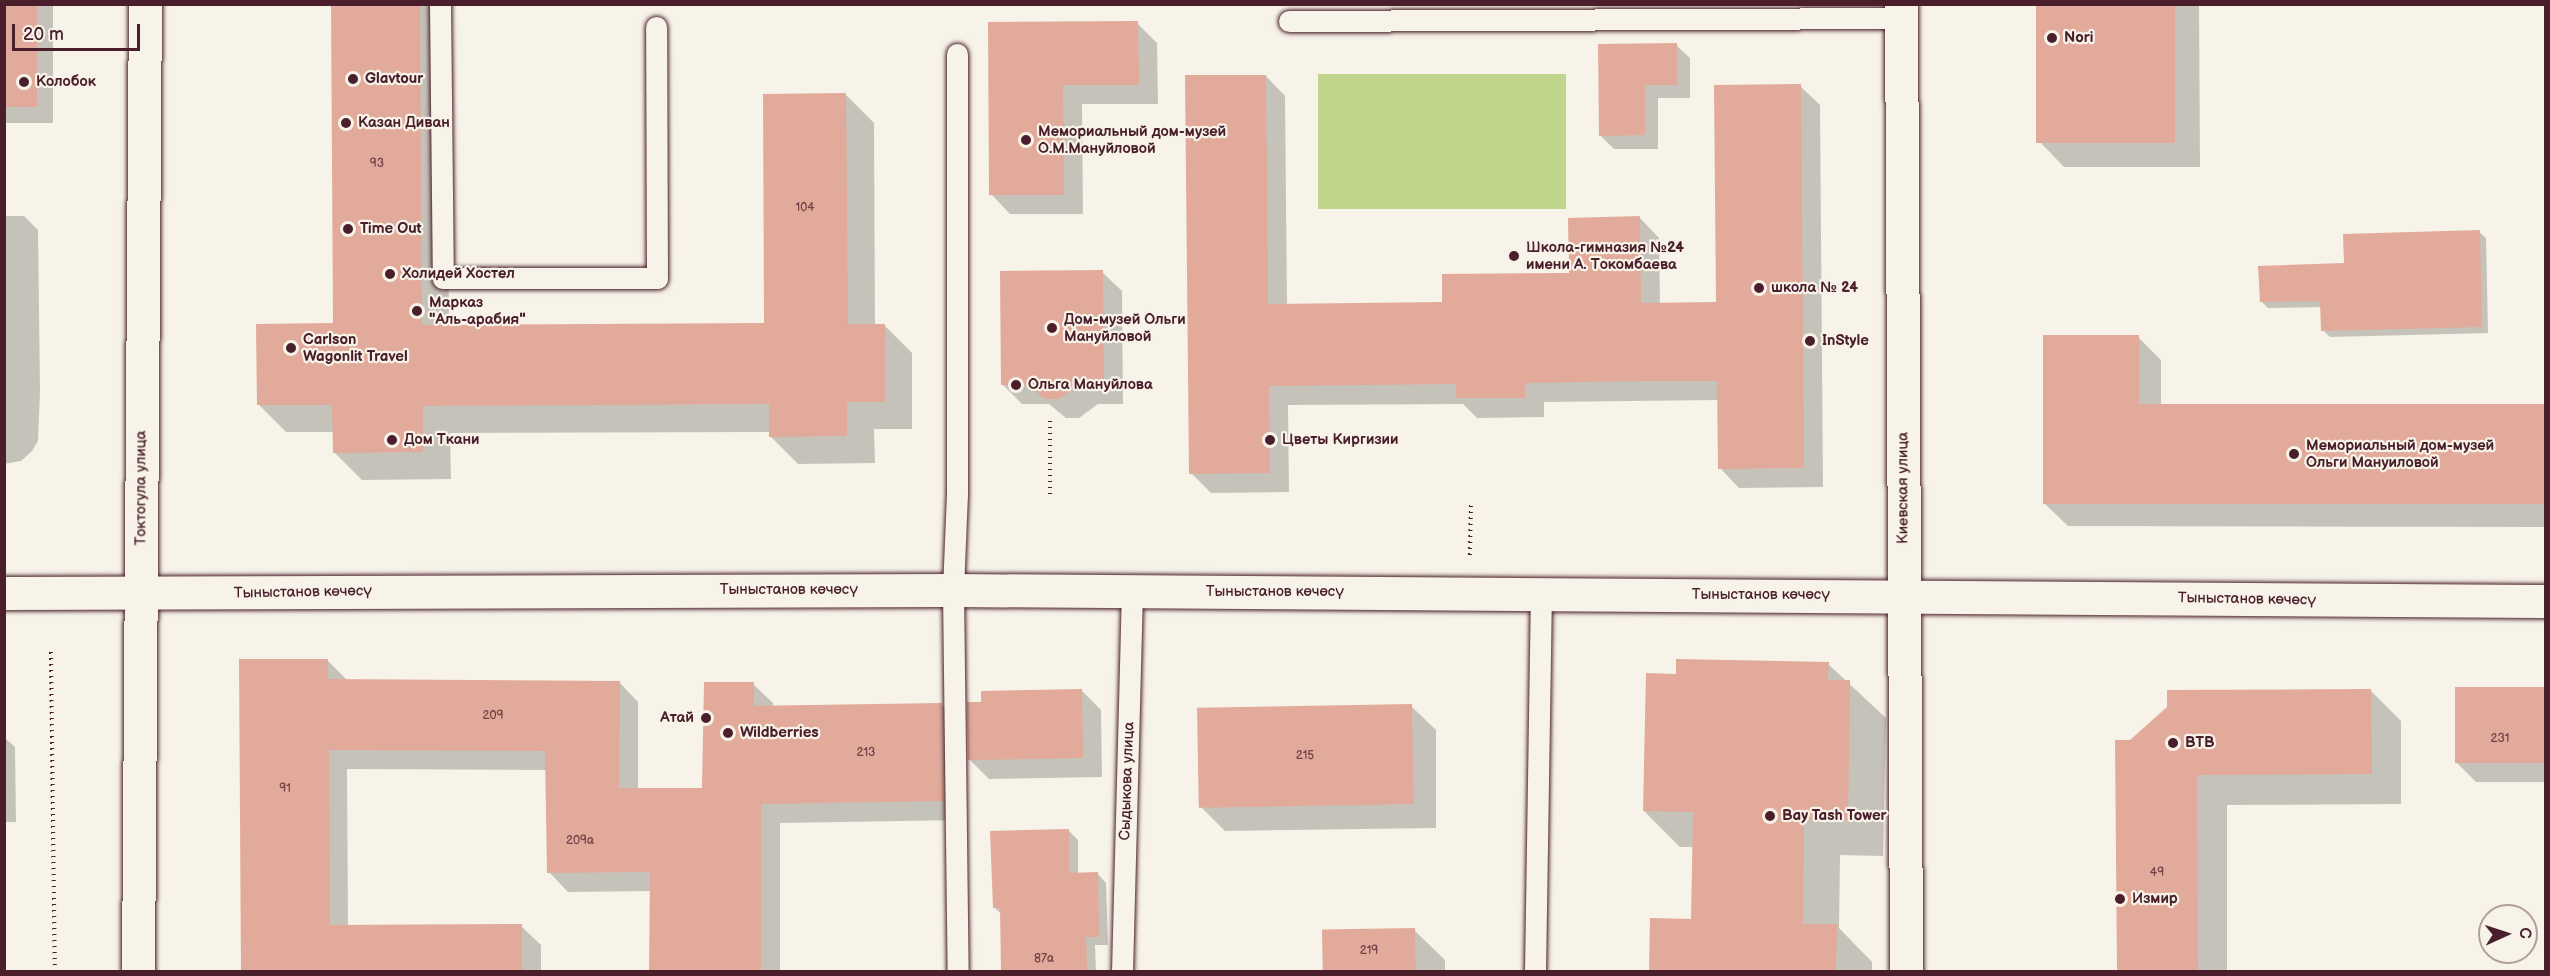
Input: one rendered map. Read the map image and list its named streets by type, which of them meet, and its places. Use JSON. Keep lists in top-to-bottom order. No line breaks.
{"streets":{"street":["Токтогула улица","Киевская улица","Тыныстанов көчөсү"],"lane":["Сыдыкова улица"]},"crossings":[["Токтогула улица","Тыныстанов көчөсү"],["Киевская улица","Тыныстанов көчөсү"],["Тыныстанов көчөсү","Сыдыкова улица"]],"places":["Nori","Glavtour","Колобок","Казан Диван","Мемориальный дом-музей О.М.Мануйловой","Time Out","Школа-гимназия №24 имени А. Токомбаева","Холидей Хостел","школа № 24","Марказ \"Аль-арабия\"","Дом-музей Ольги Мануйловой","InStyle","Carlson Wagonlit Travel","Ольга Мануйлова","Дом Ткани","Цветы Киргизии","Мемориальный дом-музей Ольги Мануиловой","Атай","Wildberries","BTB","Bay Tash Tower","Измир"],"house_numbers":["93","104","209","231","213","215","91","209а","49","219","87а"],"scale_bar":"20 m","north":"right"}
